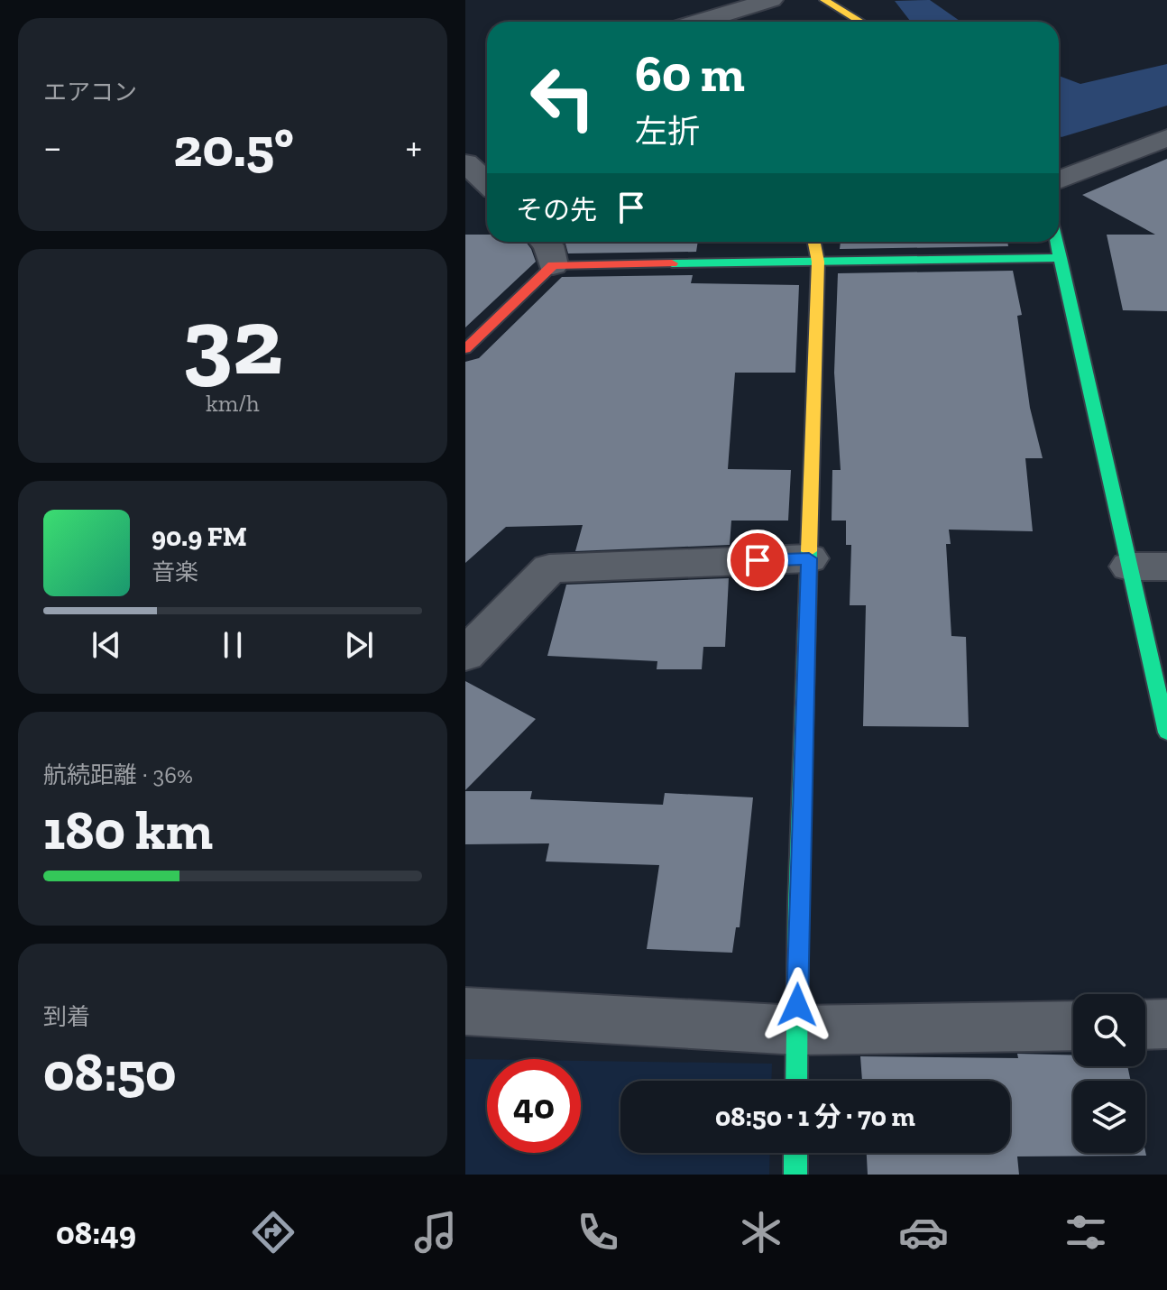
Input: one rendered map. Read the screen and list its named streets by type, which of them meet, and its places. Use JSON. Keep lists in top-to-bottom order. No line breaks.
{"page":{"tile":["エアコン",["32","km/h"],["航続距離 · 36%","180 km"],["到着","08:50"]],"turn":["60 m","左折"],"heat":["−","20.5°","+"],"then":"その先","song":["90.9 FM","音楽"],"limit":"40","trip":"08:50 · 1 分 · 70 m","tabs":"08:49"}}
